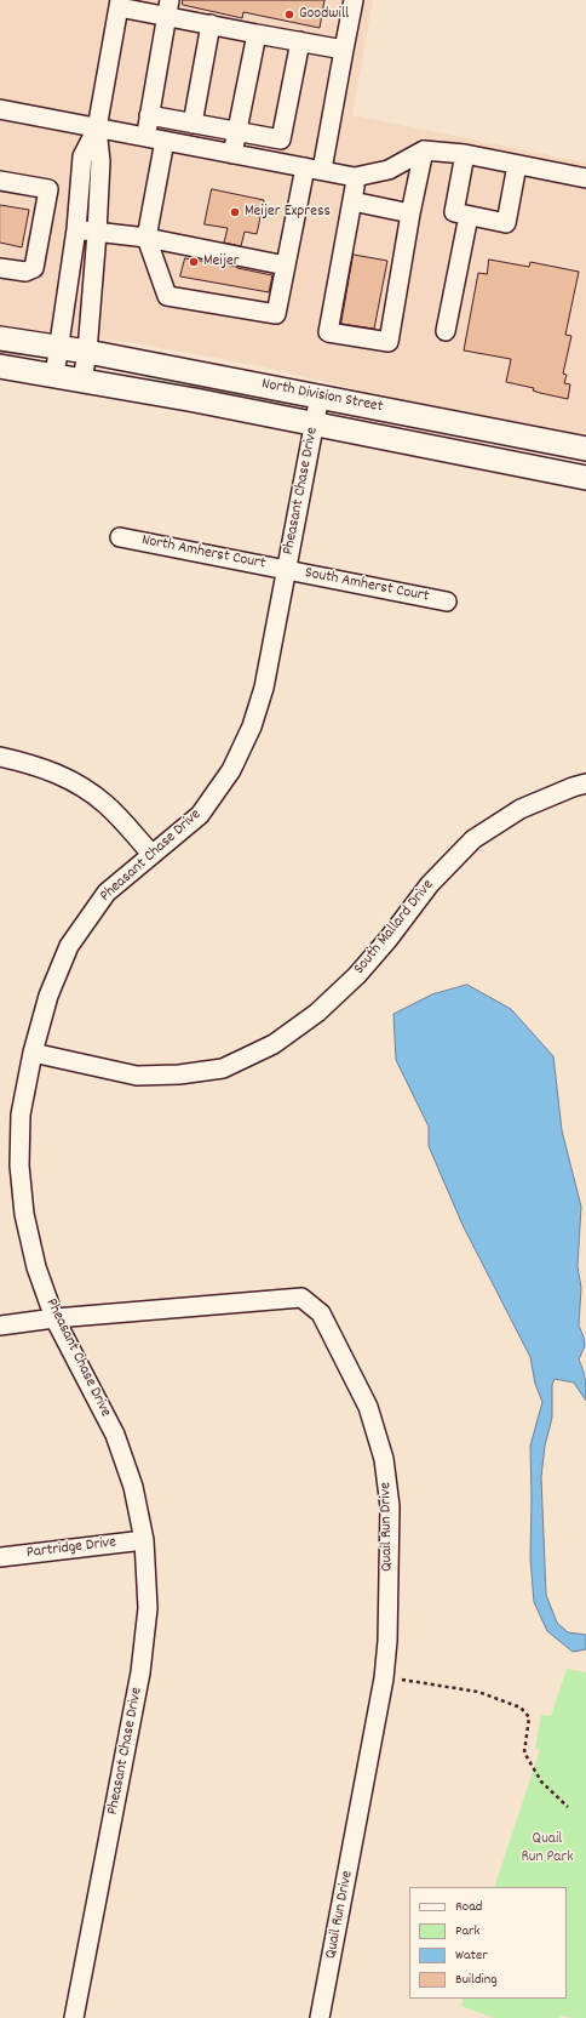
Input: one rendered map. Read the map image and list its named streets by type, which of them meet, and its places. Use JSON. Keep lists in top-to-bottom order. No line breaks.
{"streets":{"main road":["North Division Street"],"street":["Pheasant Chase Drive","North Amherst Court","South Amherst Court","South Mallard Drive","Quail Run Drive","Partridge Drive"]},"crossings":[["North Division Street","Pheasant Chase Drive"],["Pheasant Chase Drive","North Amherst Court"],["Pheasant Chase Drive","South Amherst Court"],["Pheasant Chase Drive","South Mallard Drive"],["Pheasant Chase Drive","Quail Run Drive"],["Pheasant Chase Drive","Partridge Drive"],["North Amherst Court","South Amherst Court"]],"parks":["Quail Run Park"],"places":["Goodwill","Meijer Express","Meijer"],"legend":["Road","Park","Water","Building"]}
